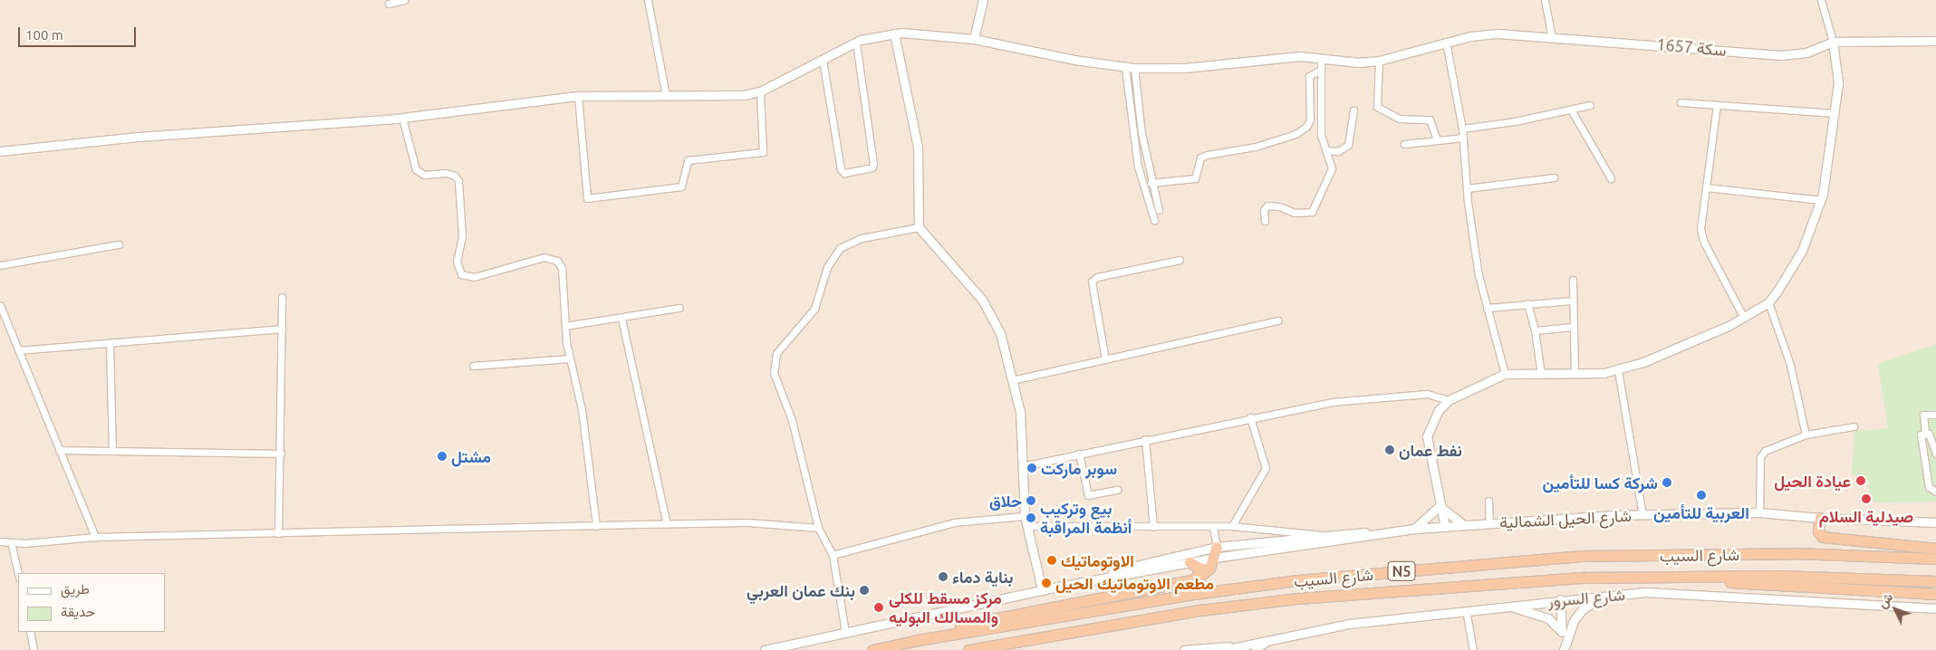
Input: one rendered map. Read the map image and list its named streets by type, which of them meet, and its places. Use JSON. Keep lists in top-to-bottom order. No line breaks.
{"streets":{"highway":["شارع السيب","N5"],"street":["سكة 1657","شارع الحيل الشمالية","شارع السرور"]},"places":["نفط عمان","مشتل","سوبر ماركت","عيادة الحيل","شركة كسا للتأمين","العربية للتأمين","صيدلية السلام","حلاق","بيع وتركيب أنظمة المراقبة","الاوتوماتيك","بناية دماء","مطعم الاوتوماتيك الحيل","بنك عمان العربي","مركز مسقط للكلى والمسالك البوليه"],"legend":["طريق","حديقة"],"scale_bar":"100 m","north":"top left"}
